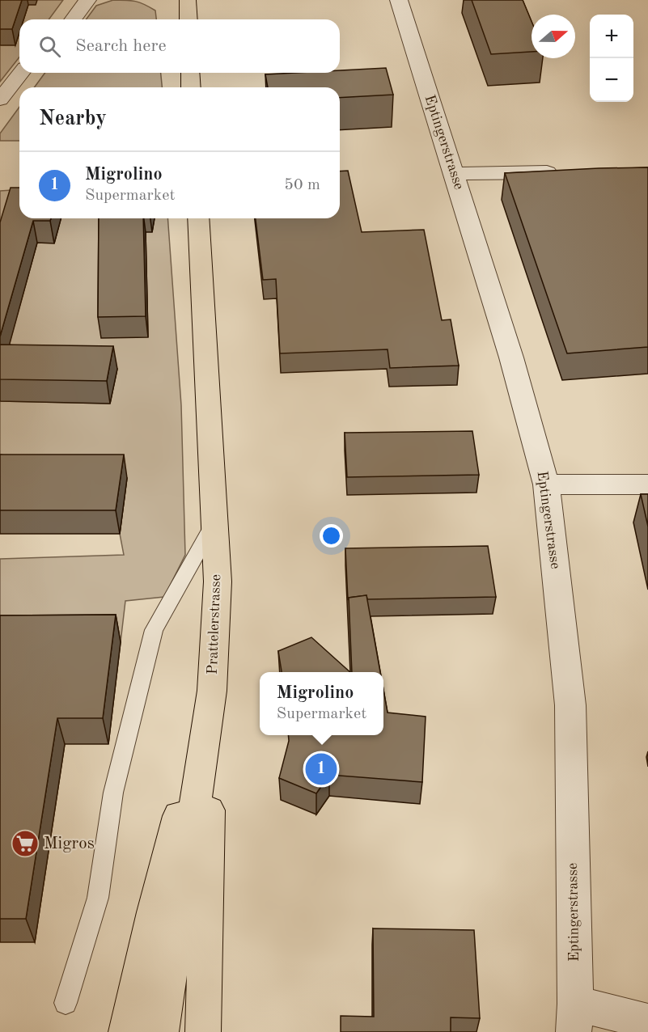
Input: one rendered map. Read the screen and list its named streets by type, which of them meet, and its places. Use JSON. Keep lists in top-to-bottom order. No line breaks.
{"streets":{"main road":["Prattelerstrasse"],"street":["Eptingerstrasse"]},"places":{"supermarket":["Migros"]},"north":"right","page":{"map_buttons":["+","−"],"search":"Search here","heading":"Nearby","list":[{"mark":"1","name":"Migrolino","note":"Supermarket","value":"50 m"}],"popup":["Migrolino","Supermarket"],"pins":"1"}}
